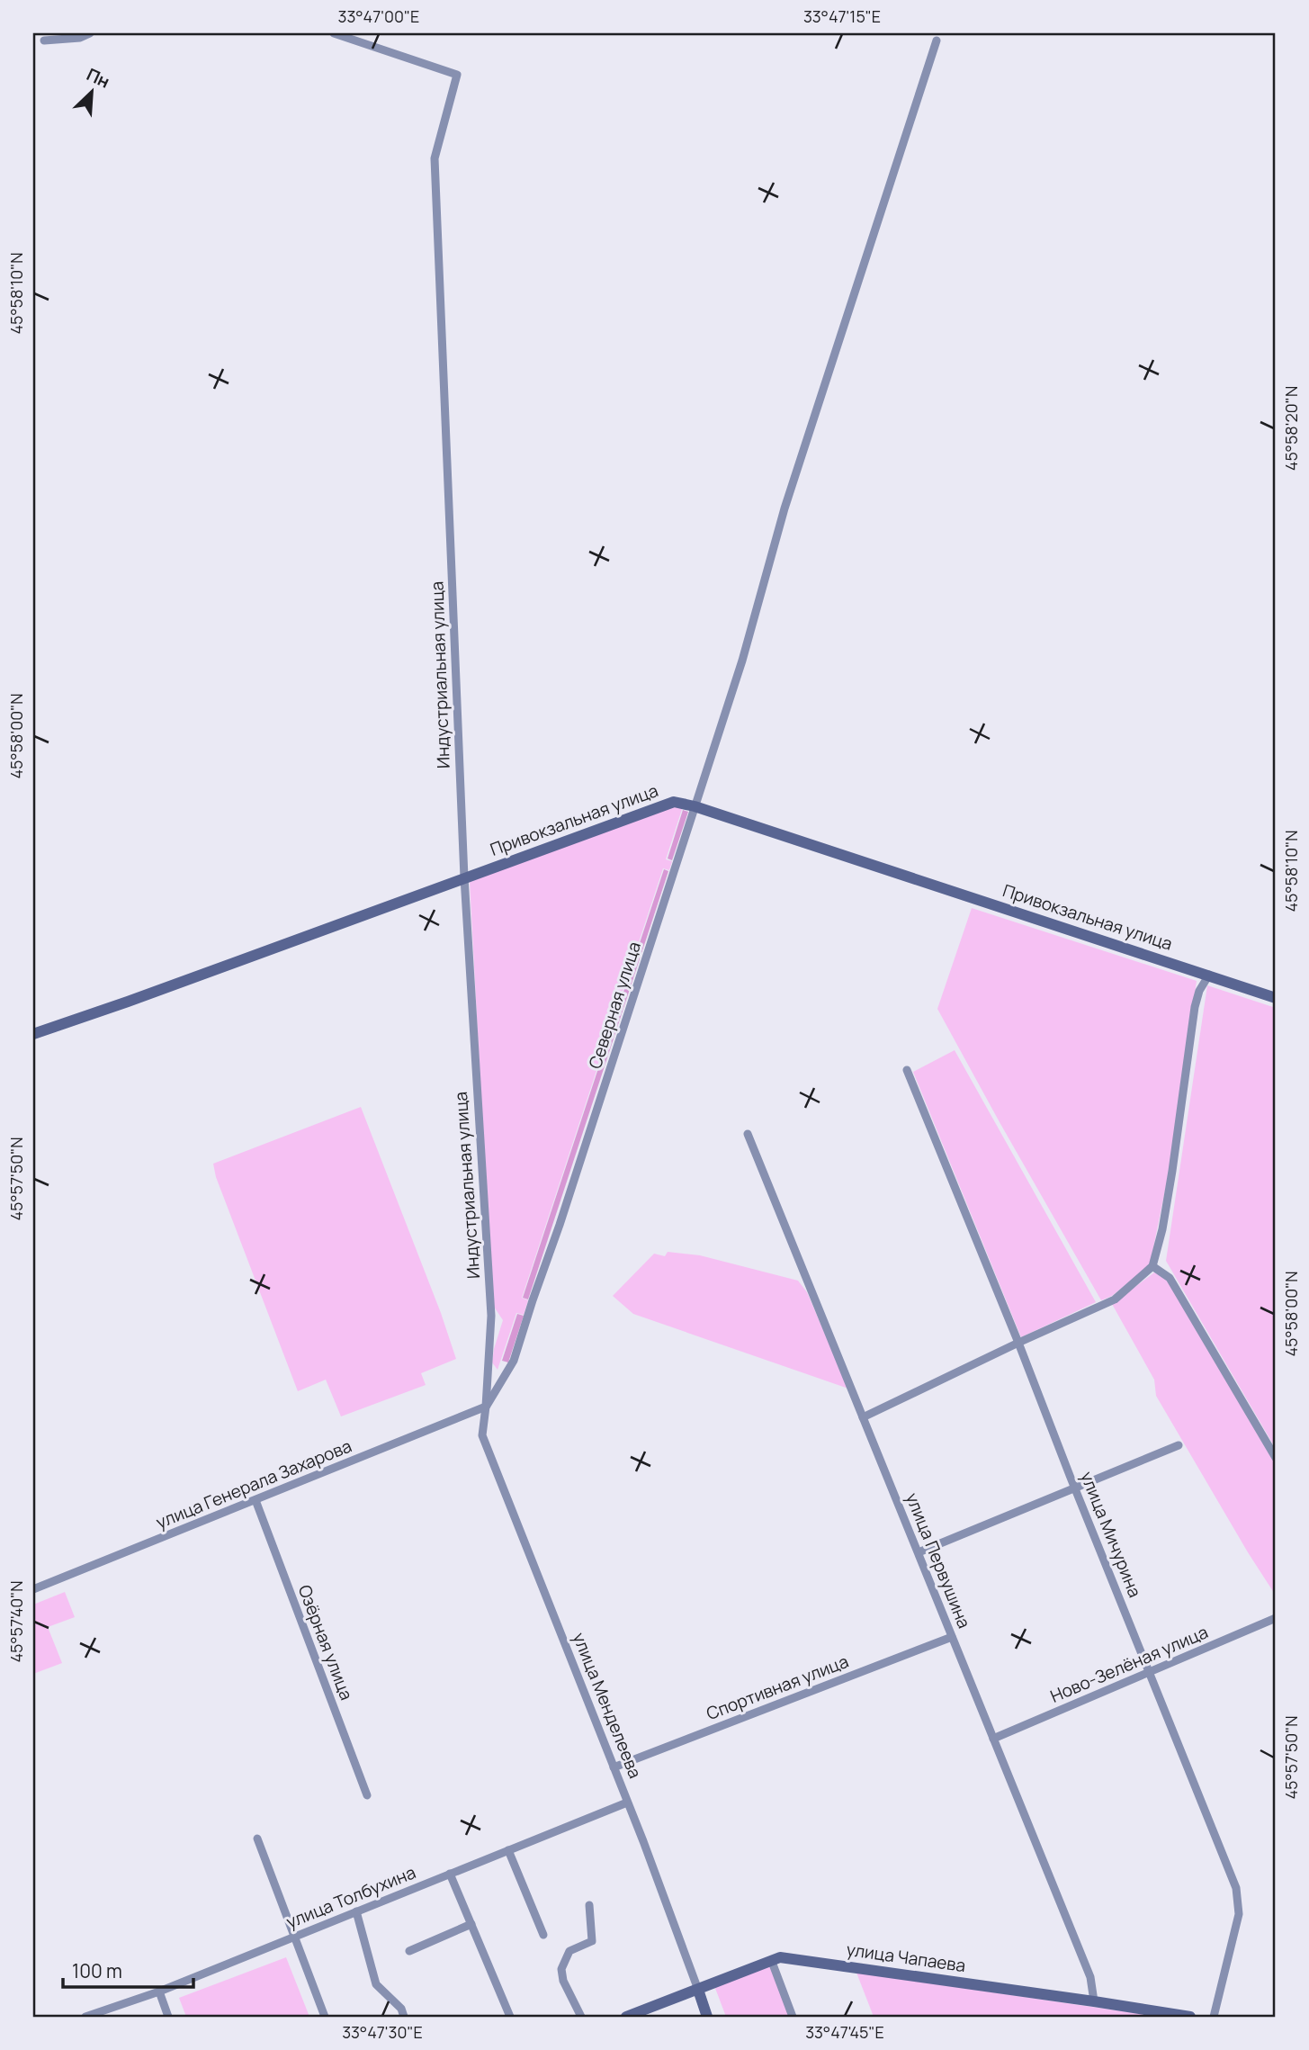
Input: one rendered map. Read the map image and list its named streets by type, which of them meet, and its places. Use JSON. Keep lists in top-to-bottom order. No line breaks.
{"streets":{"main road":["Привокзальная улица","улица Менделеева","улица Чапаева"],"street":["Индустриальная улица","Северная улица","улица Генерала Захарова","улица Мичурина","улица Первушина","Озёрная улица","Ново-Зелёная улица","Спортивная улица","улица Толбухина"]},"crossings":[["Индустриальная улица","Привокзальная улица"],["Индустриальная улица","Северная улица"],["Индустриальная улица","улица Генерала Захарова"],["Индустриальная улица","улица Менделеева"],["Привокзальная улица","Северная улица"],["Северная улица","улица Генерала Захарова"],["Северная улица","улица Менделеева"],["улица Генерала Захарова","Озёрная улица"],["улица Генерала Захарова","улица Менделеева"],["улица Мичурина","Ново-Зелёная улица"],["улица Первушина","Ново-Зелёная улица"],["улица Первушина","Спортивная улица"],["улица Первушина","улица Чапаева"],["Спортивная улица","улица Менделеева"],["улица Менделеева","улица Толбухина"],["улица Менделеева","улица Чапаева"]],"scale_bar":"100 m","north":"top right","coordinates":["33°47'00\"E","33°47'15\"E","45°58'10\"N","45°58'20\"N","45°58'00\"N","45°57'50\"N","45°57'40\"N","33°47'30\"E","33°47'45\"E"]}
